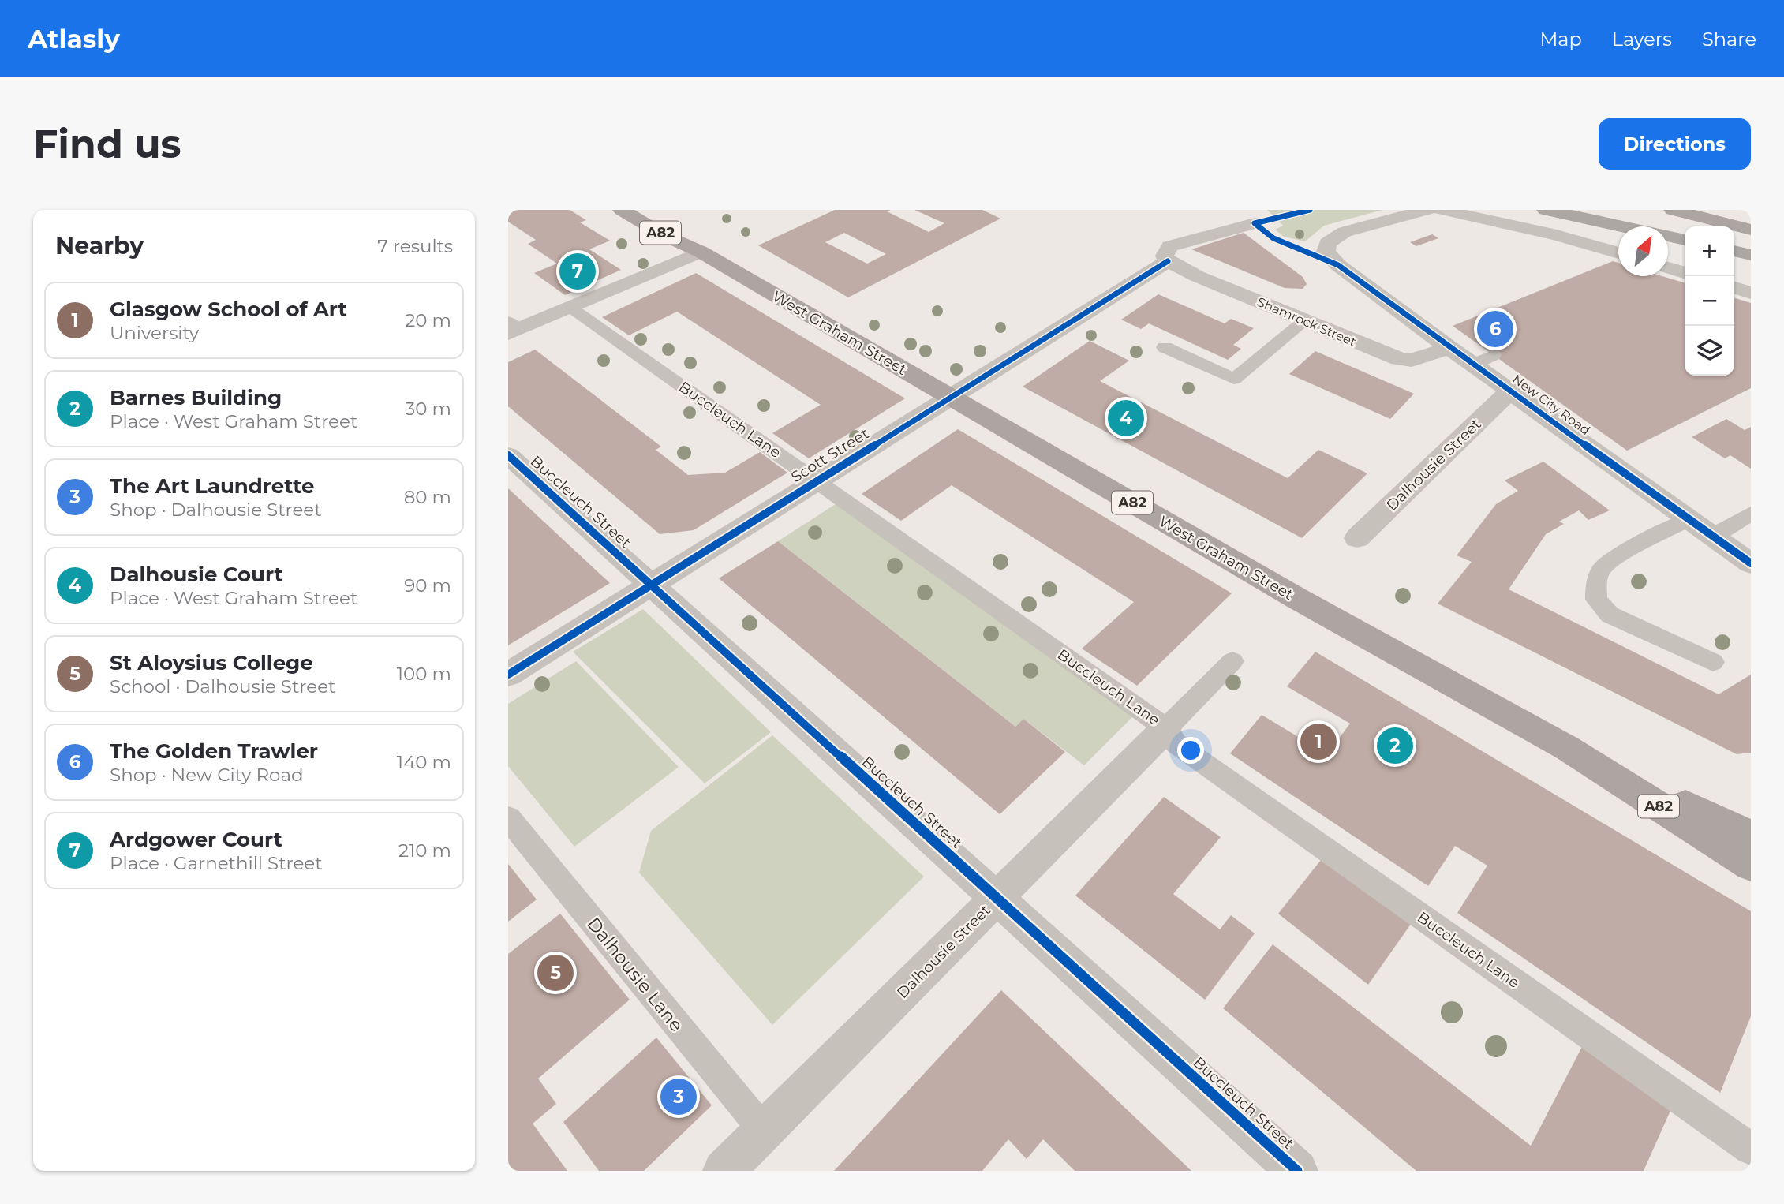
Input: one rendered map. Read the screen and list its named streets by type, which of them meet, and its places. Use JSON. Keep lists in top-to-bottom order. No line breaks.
{"streets":{"main road":["A82","West Graham Street"],"street":["Shamrock Street","New City Road","Scott Street","Dalhousie Street","Buccleuch Street"],"lane":["Buccleuch Lane","Dalhousie Lane"]},"crossings":[["Shamrock Street","New City Road"],["Shamrock Street","Scott Street"],["West Graham Street","Scott Street"],["New City Road","Dalhousie Street"],["Buccleuch Lane","Scott Street"],["Buccleuch Lane","Dalhousie Street"],["Scott Street","Buccleuch Street"],["Dalhousie Street","Buccleuch Street"],["Dalhousie Street","Dalhousie Lane"]],"north":"top right","page":{"header":"Atlasly","nav":["Map","Layers","Share"],"buttons":"Directions","title":"Find us","heading":["Nearby","7 results"],"map_buttons":["+","−"],"pins":["7","6","4","1","2","5","3"],"list":[{"mark":"1","name":"Glasgow School of Art","note":"University","value":"20 m"},{"mark":"2","name":"Barnes Building","note":"Place · West Graham Street","value":"30 m"},{"mark":"3","name":"The Art Laundrette","note":"Shop · Dalhousie Street","value":"80 m"},{"mark":"4","name":"Dalhousie Court","note":"Place · West Graham Street","value":"90 m"},{"mark":"5","name":"St Aloysius College","note":"School · Dalhousie Street","value":"100 m"},{"mark":"6","name":"The Golden Trawler","note":"Shop · New City Road","value":"140 m"},{"mark":"7","name":"Ardgower Court","note":"Place · Garnethill Street","value":"210 m"}]}}
